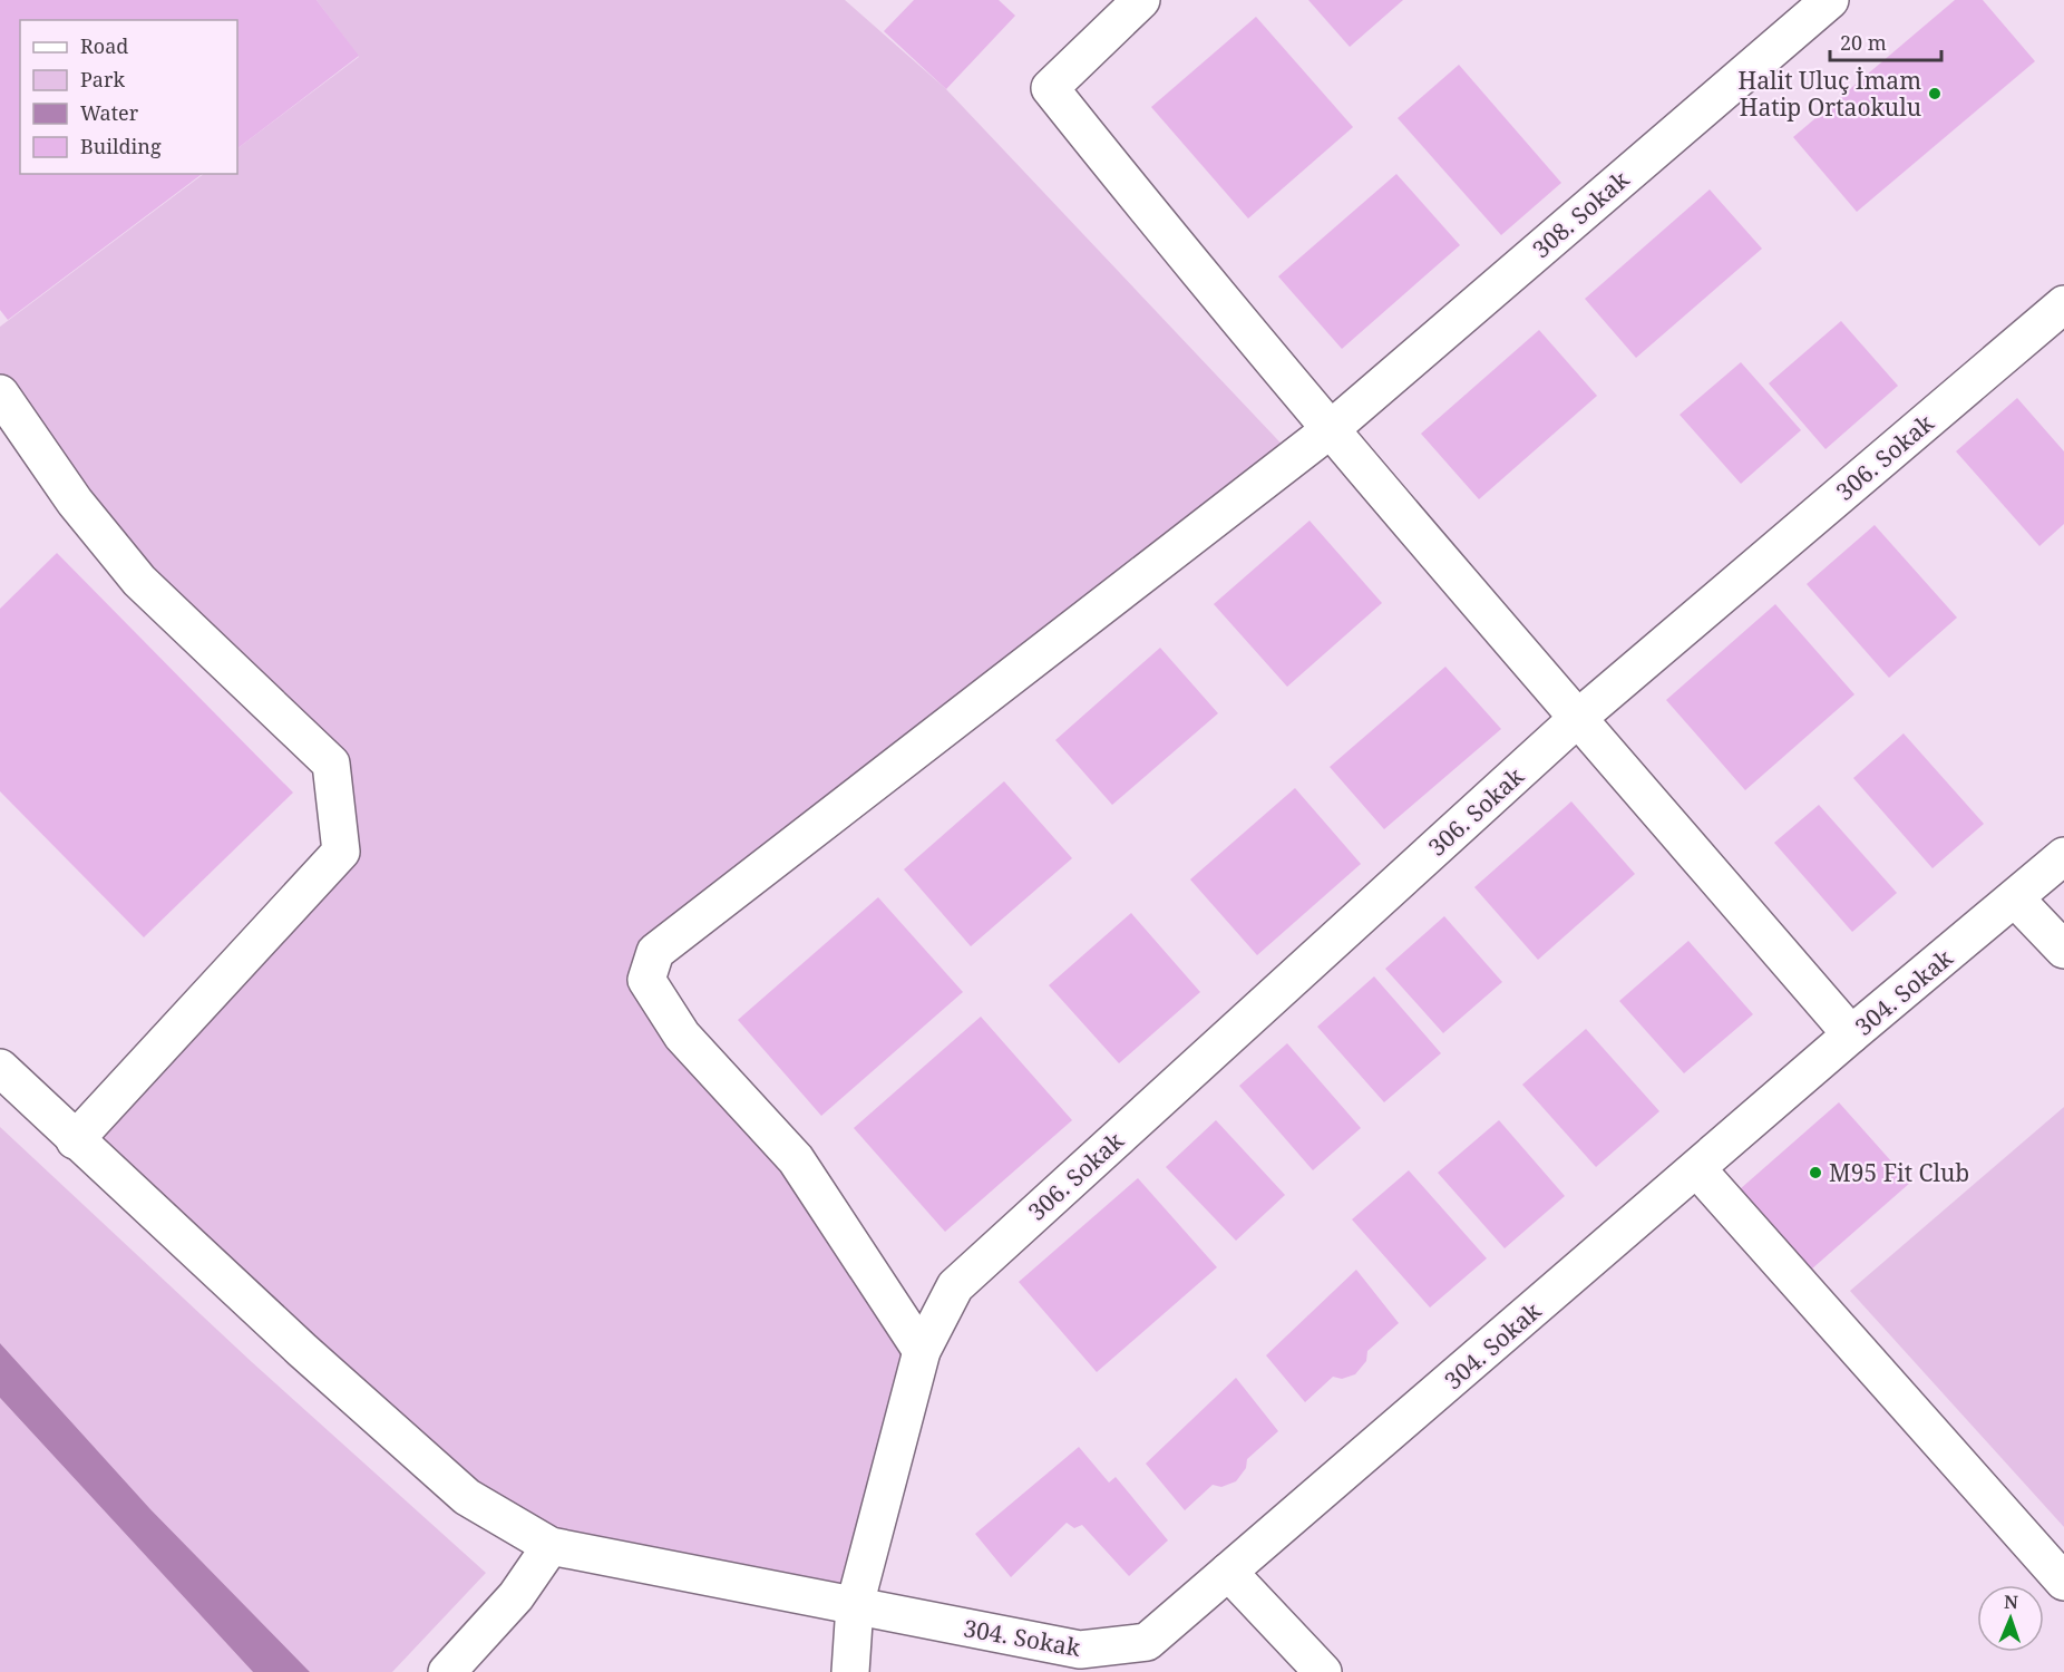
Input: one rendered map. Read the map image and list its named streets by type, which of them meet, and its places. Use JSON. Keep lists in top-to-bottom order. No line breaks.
{"streets":{"street":["308. Sokak","306. Sokak","304. Sokak"]},"crossings":[["308. Sokak","306. Sokak"],["306. Sokak","304. Sokak"]],"places":["Halit Uluç İmam Hatip Ortaokulu","M95 Fit Club"],"legend":["Road","Park","Water","Building"],"scale_bar":"20 m","north":"top"}
